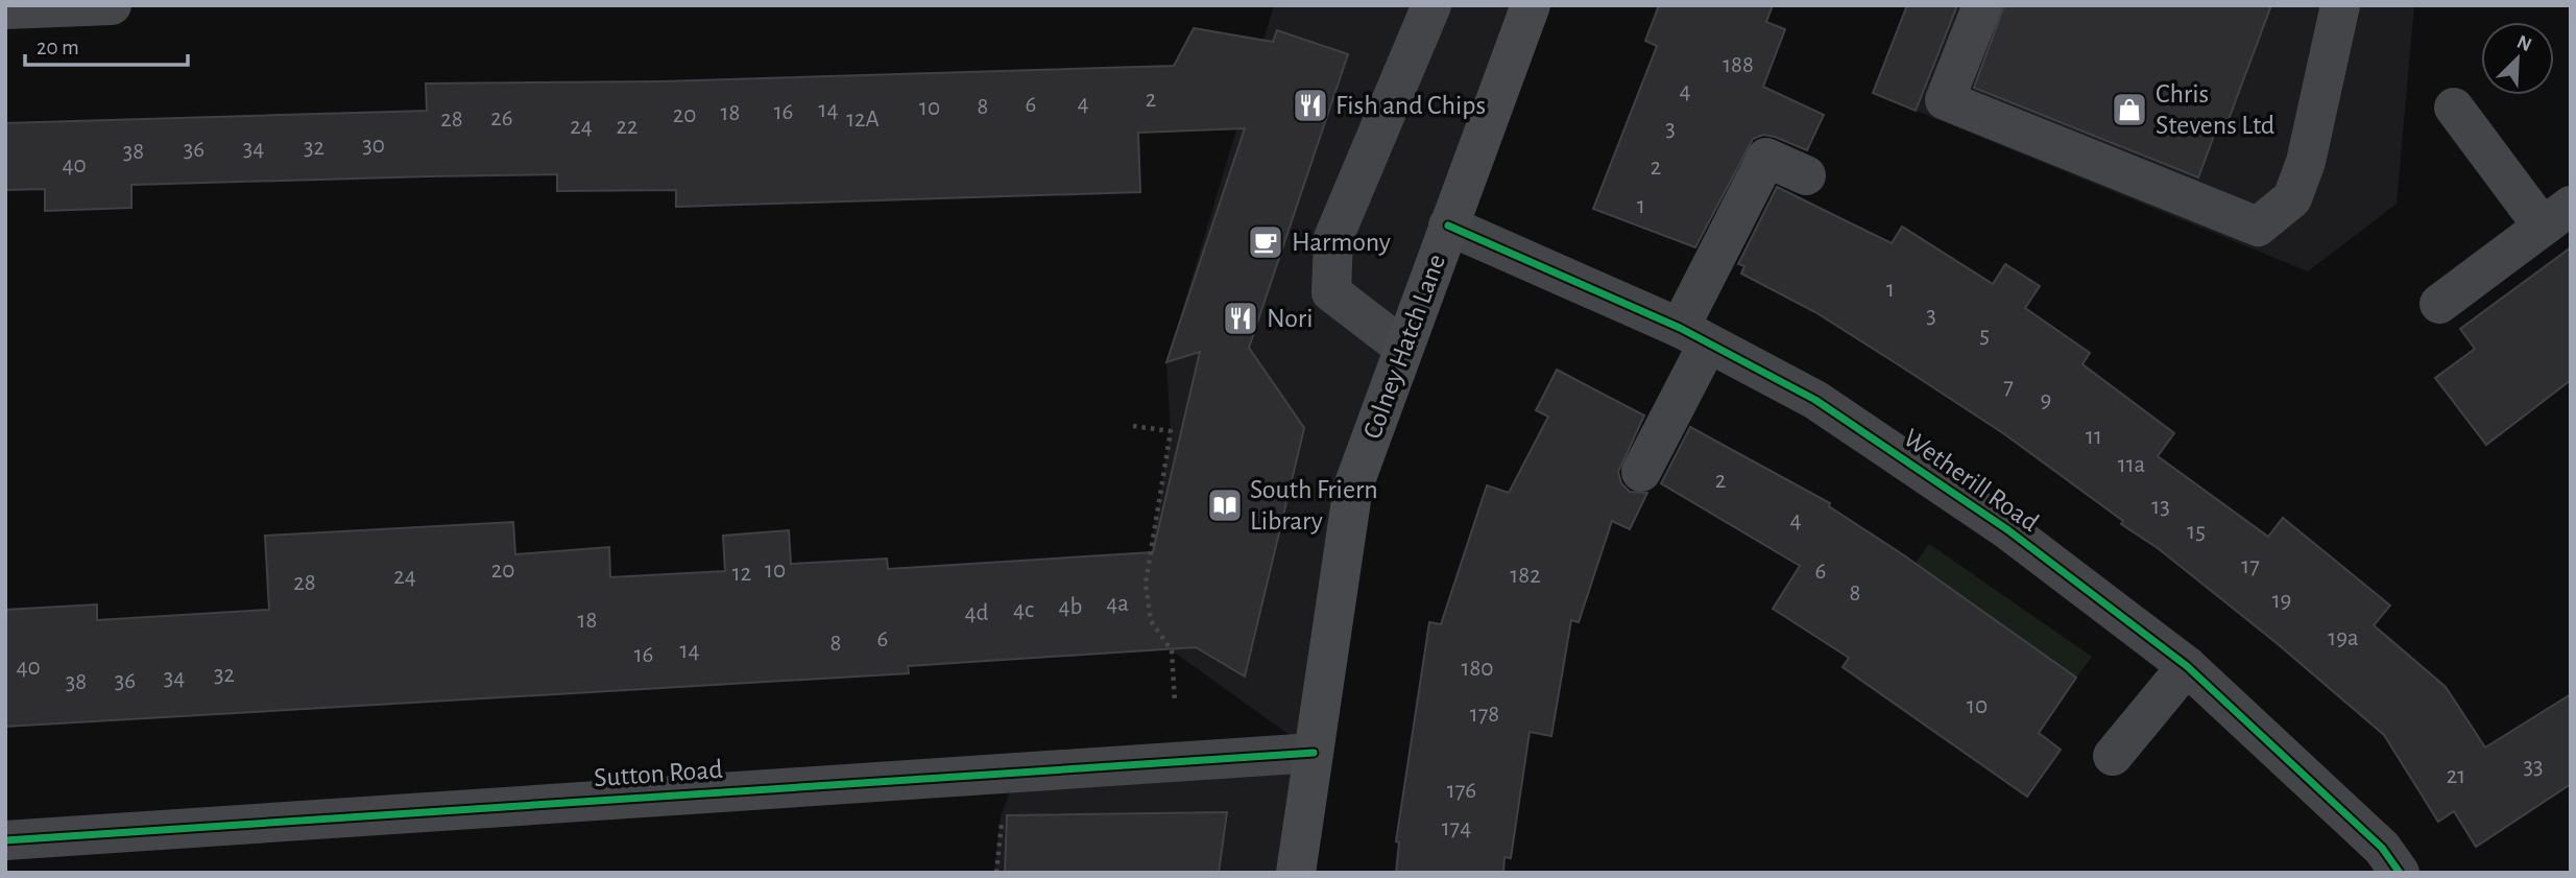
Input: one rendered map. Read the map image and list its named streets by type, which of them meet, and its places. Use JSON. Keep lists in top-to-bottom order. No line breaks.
{"streets":{"main road":["Colney Hatch Lane"],"street":["Wetherill Road","Sutton Road"]},"crossings":[["Colney Hatch Lane","Wetherill Road"],["Colney Hatch Lane","Sutton Road"]],"places":{"restaurant":["Fish and Chips","Nori"],"shop":["Chris Stevens Ltd"],"cafe":["Harmony"],"library":["South Friern Library"]},"house_numbers":["188","4","2","4","6","8","10","14","16","18","20","26","28","12A","24","22","3","30","32","34","36","38","40","2","1","1","3","5","7","9","11","11a","2","13","4","15","17","20","10","6","12","182","24","28","8","19","4a","4b","4c","4d","18","19a","6","8","14","16","40","180","32","34","36","38","10","178","33","21","176","174"],"scale_bar":"20 m","north":"top right"}
